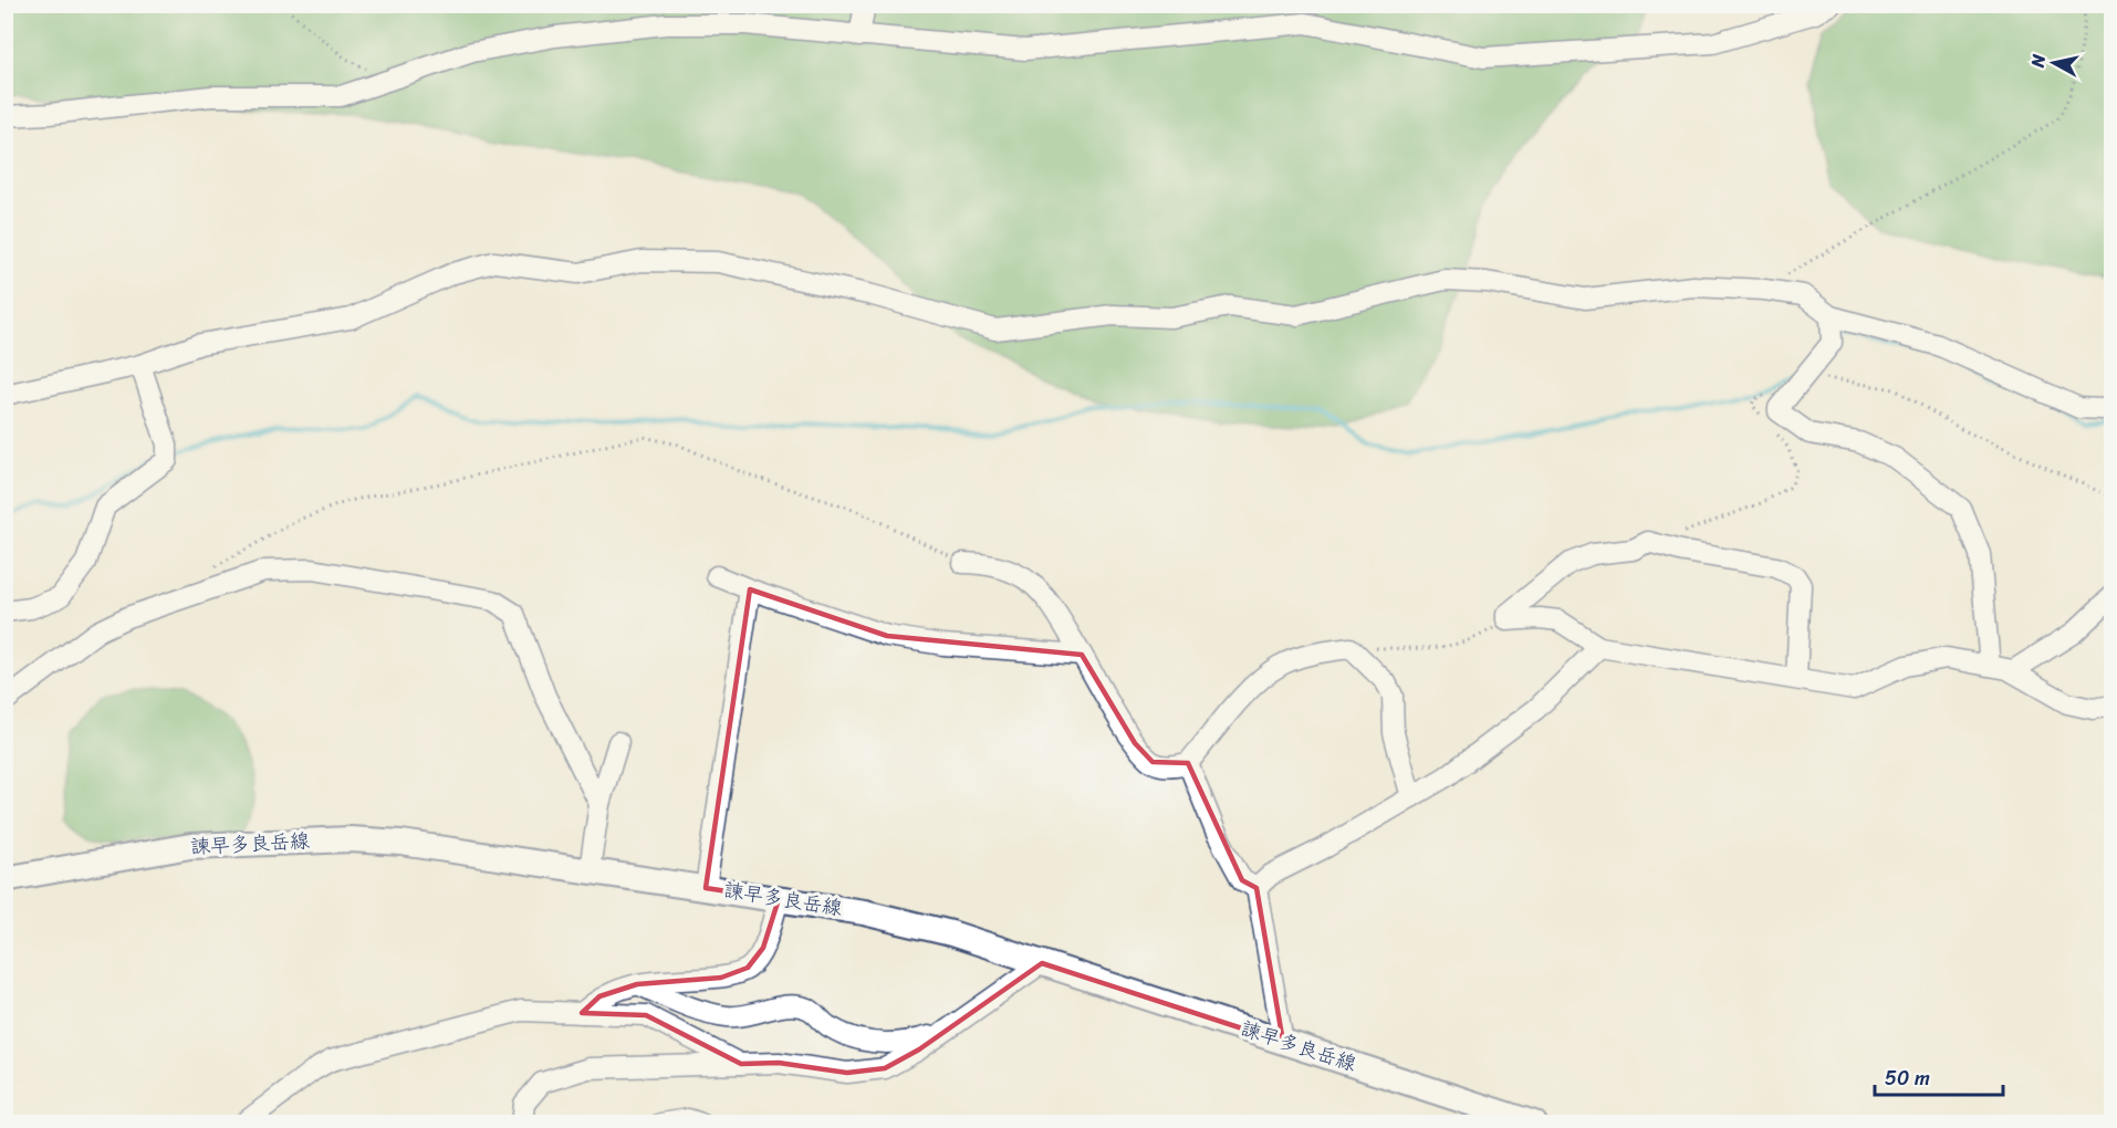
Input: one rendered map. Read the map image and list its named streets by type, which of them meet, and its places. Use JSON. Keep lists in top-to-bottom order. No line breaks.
{"streets":{"main road":["諫早多良岳線"]},"scale_bar":"50 m","north":"left"}
